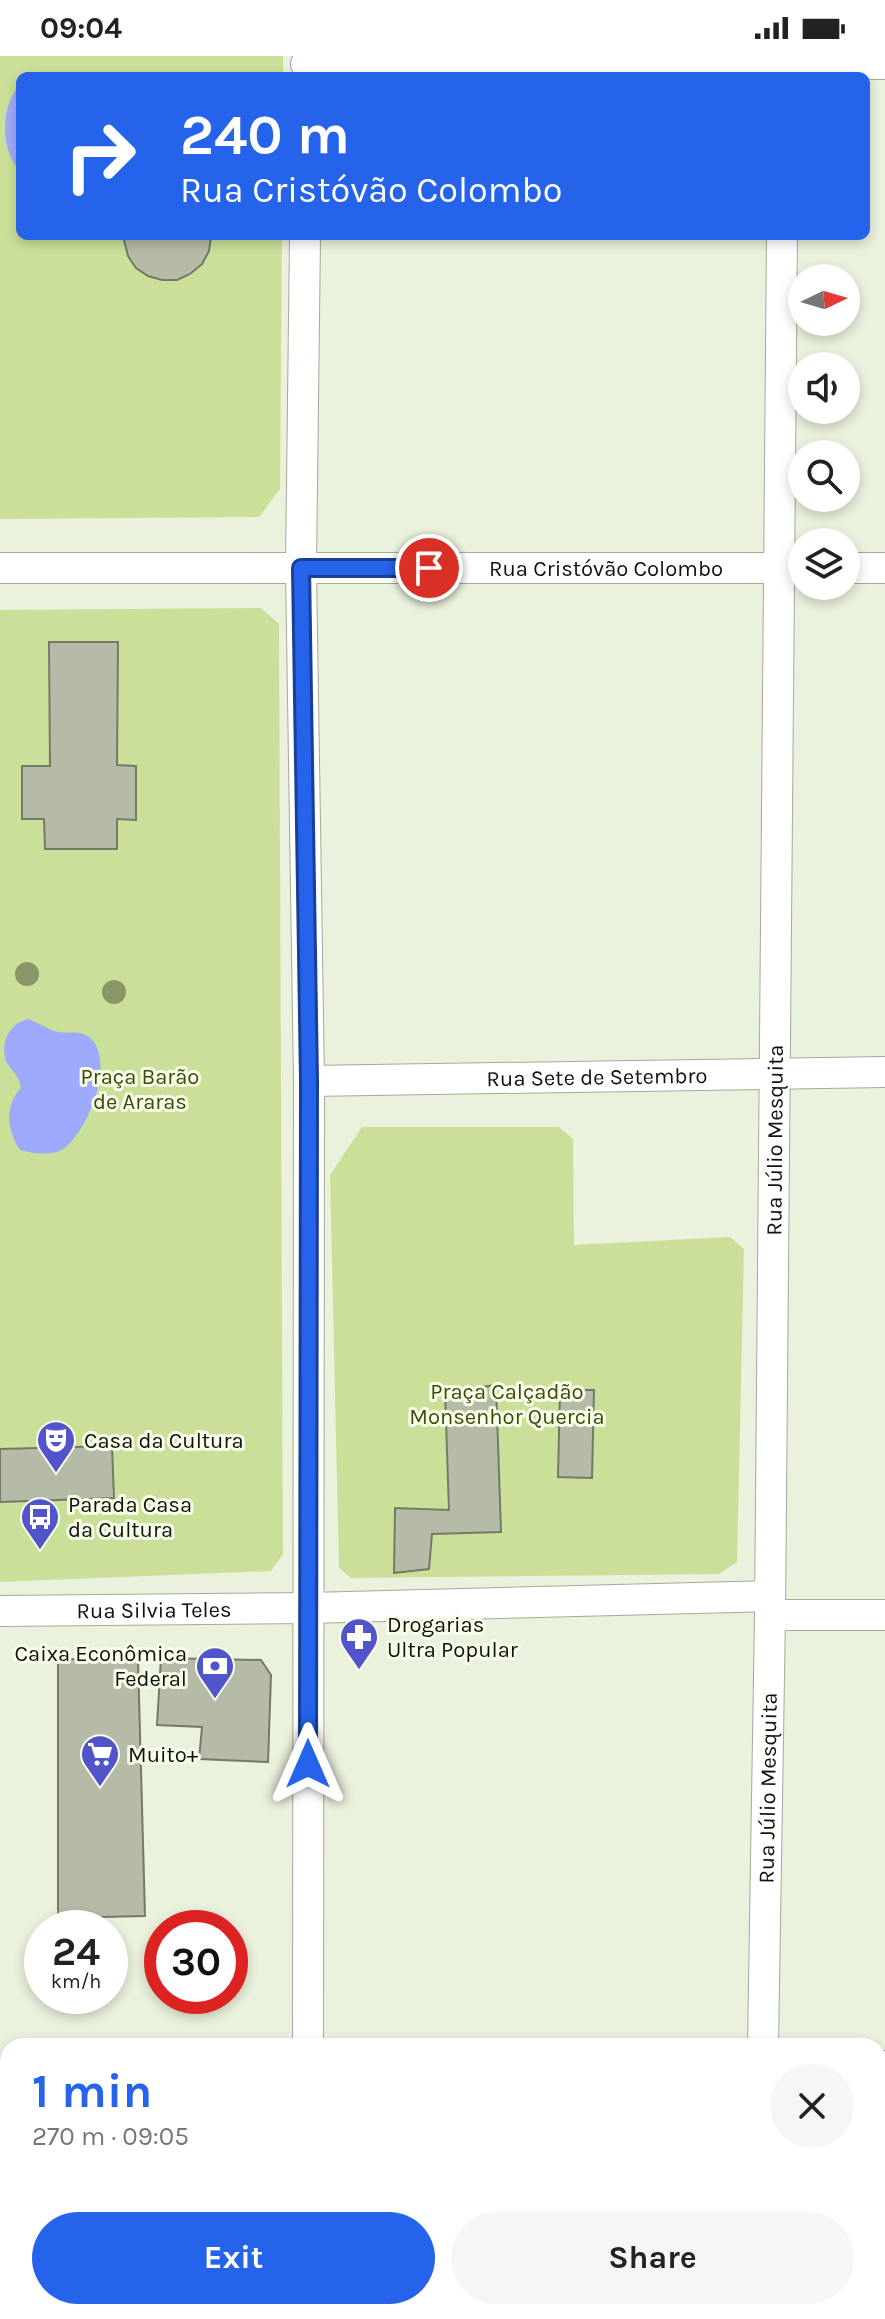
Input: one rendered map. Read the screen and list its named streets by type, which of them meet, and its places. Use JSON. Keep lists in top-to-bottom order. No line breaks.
{"streets":{"street":["Rua Cristóvão Colombo","Rua Sete de Setembro","Rua Júlio Mesquita","Rua Silvia Teles"]},"crossings":[["Rua Sete de Setembro","Rua Júlio Mesquita"],["Rua Júlio Mesquita","Rua Silvia Teles"]],"parks":["Praça Barão de Araras","Praça Calçadão Monsenhor Quercia"],"places":{"theatre":["Casa da Cultura"],"bus stop":["Parada Casa da Cultura"],"pharmacy":["Drogarias Ultra Popular"],"bank":["Caixa Econômica Federal"],"supermarket":["Muito+"]},"north":"right","page":{"status":"09:04","turn":["240 m","Rua Cristóvão Colombo"],"speed":"24 km/h","limit":"30","heading":["1 min","270 m · 09:05"],"buttons":["Exit","Share"]}}
